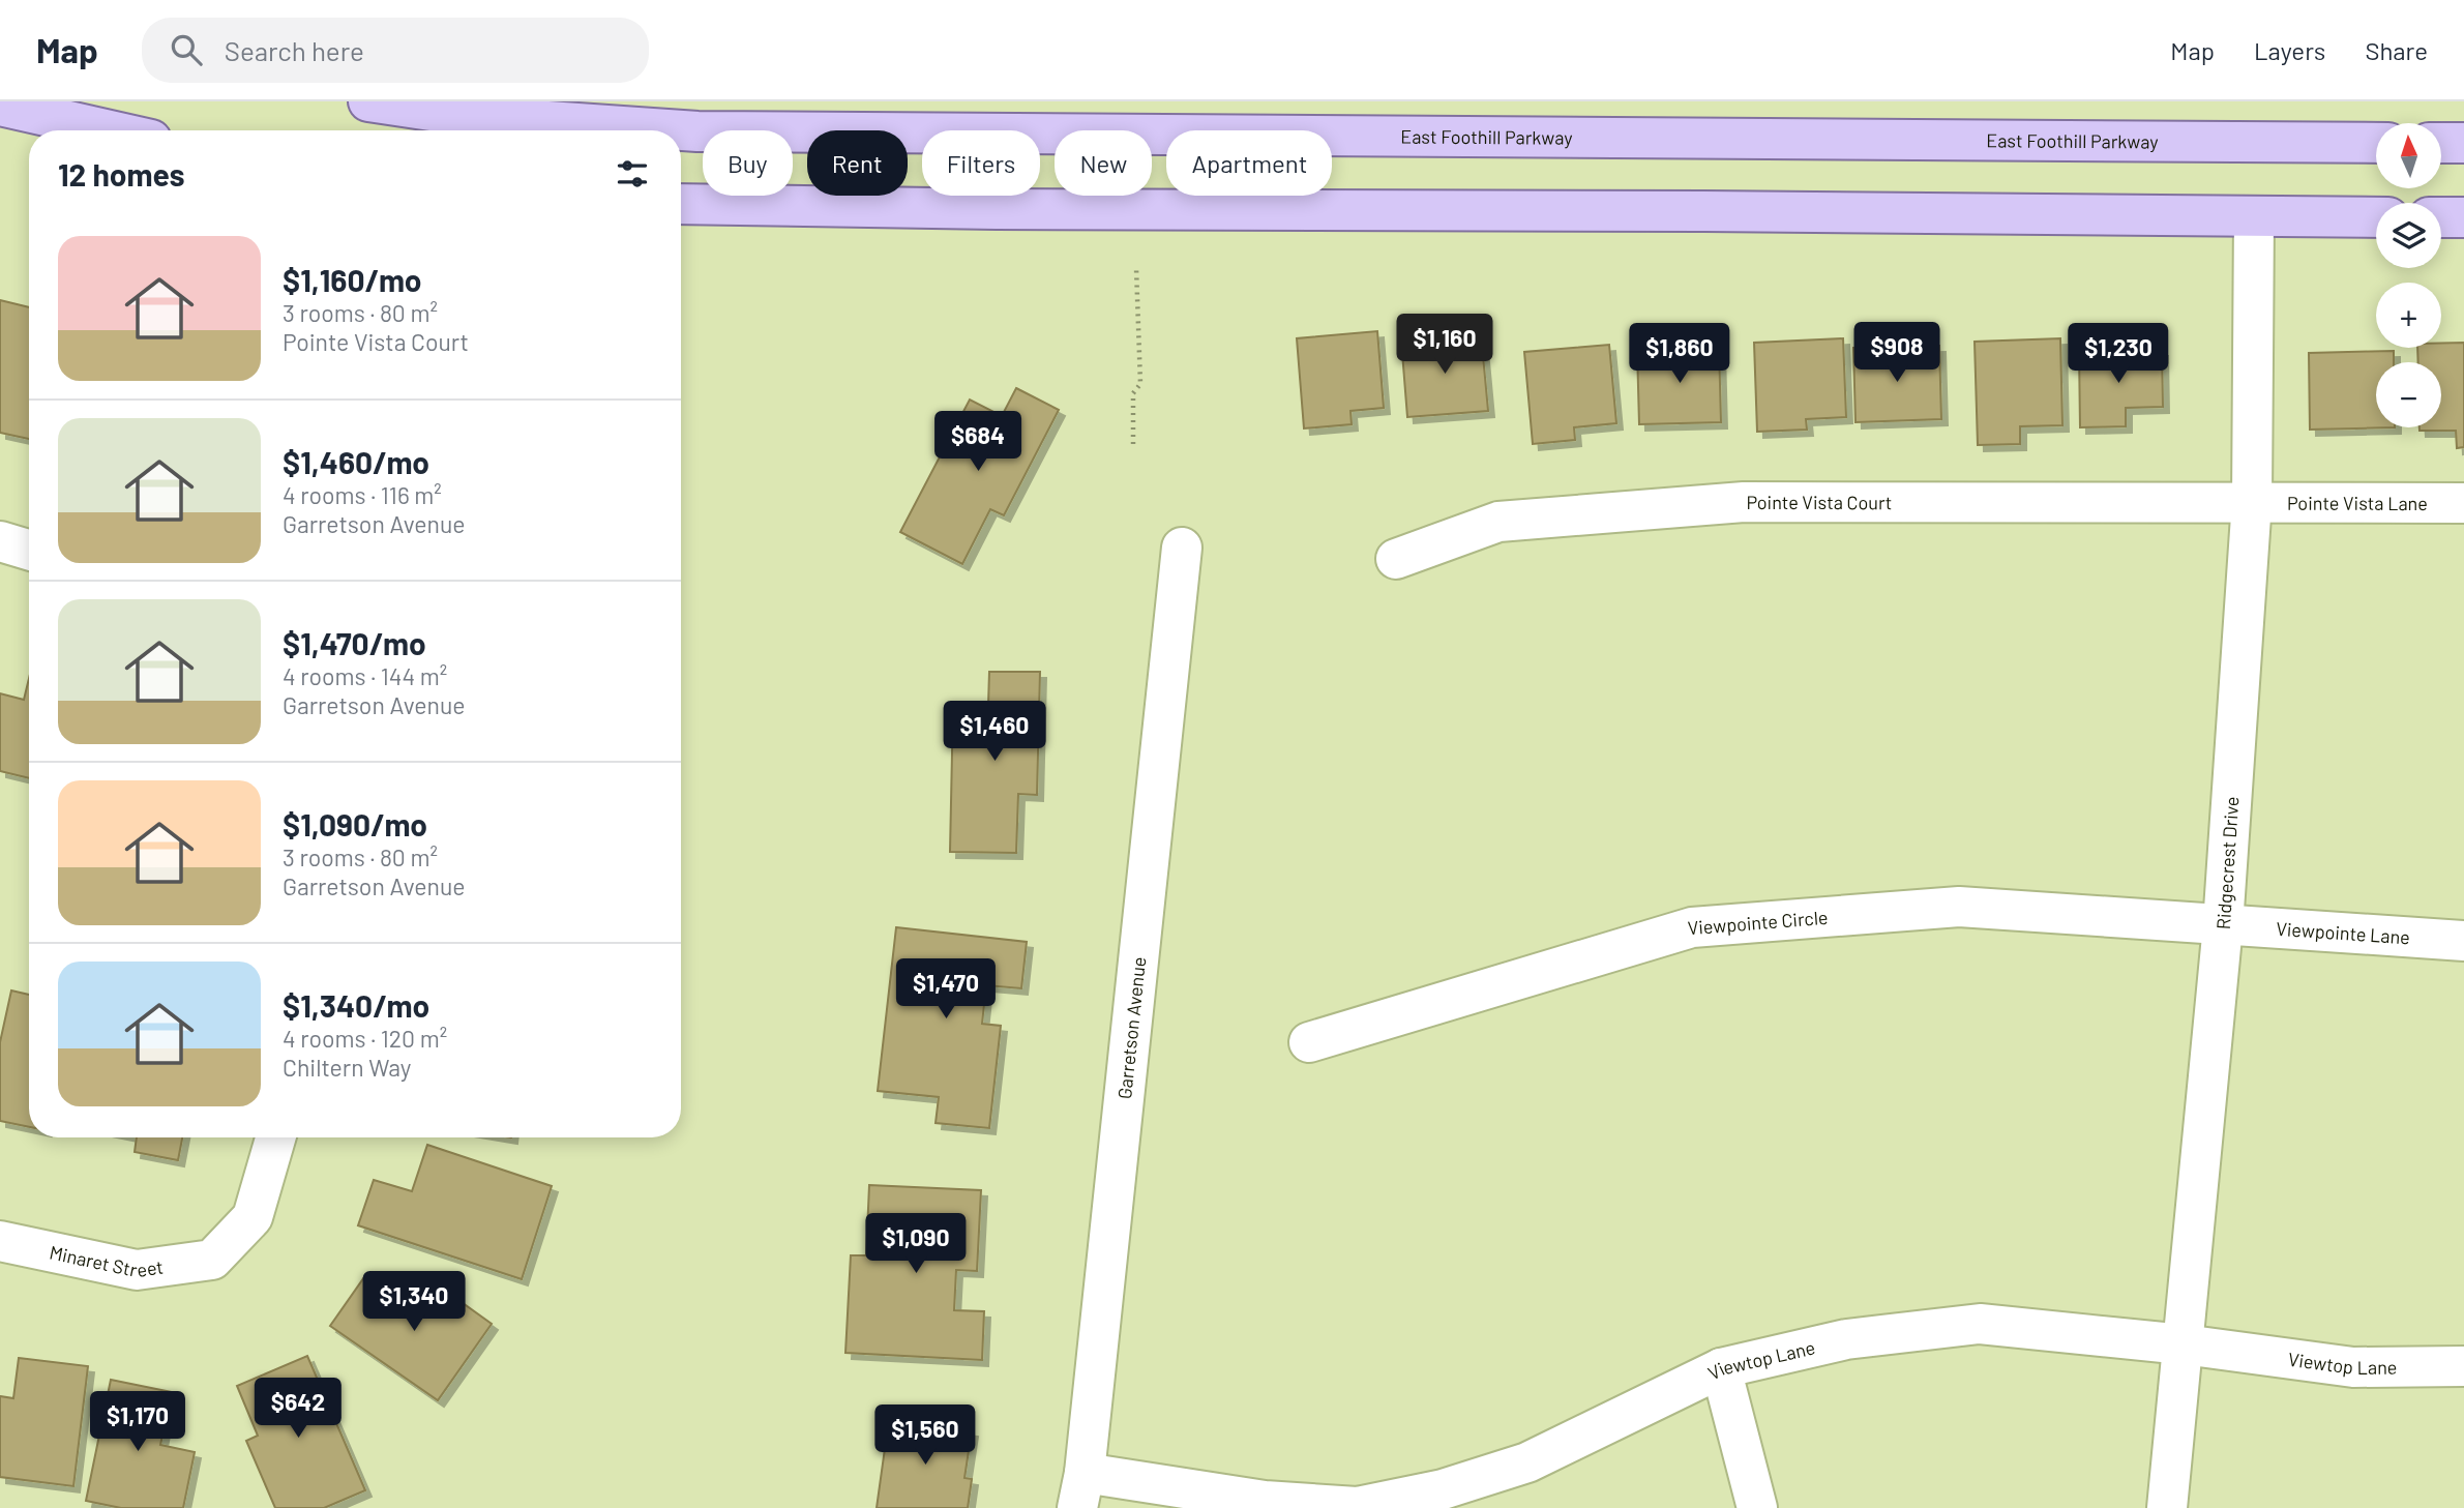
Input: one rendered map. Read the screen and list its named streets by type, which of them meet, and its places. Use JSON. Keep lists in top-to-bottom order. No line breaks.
{"streets":{"main road":["East Foothill Parkway"],"street":["Pointe Vista Court","Pointe Vista Lane","Ridgecrest Drive","Viewpointe Circle","Viewpointe Lane","Garretson Avenue","Minaret Street","Viewtop Lane"]},"crossings":[["Pointe Vista Court","Pointe Vista Lane"],["Pointe Vista Court","Ridgecrest Drive"],["Pointe Vista Lane","Ridgecrest Drive"],["Ridgecrest Drive","Viewpointe Circle"],["Ridgecrest Drive","Viewpointe Lane"],["Ridgecrest Drive","Viewtop Lane"],["Viewpointe Circle","Viewpointe Lane"],["Garretson Avenue","Viewtop Lane"]],"north":"top","page":{"header":"Map","search":"Search here","nav":["Map","Layers","Share"],"map_buttons":["+","−"],"chip":["Buy","Rent","Filters","New","Apartment"],"heading":"12 homes","list":[{"name":"$1,160/mo","note":"3 rooms · 80 m² · Pointe Vista Court"},{"name":"$1,460/mo","note":"4 rooms · 116 m² · Garretson Avenue"},{"name":"$1,470/mo","note":"4 rooms · 144 m² · Garretson Avenue"},{"name":"$1,090/mo","note":"3 rooms · 80 m² · Garretson Avenue"},{"name":"$1,340/mo","note":"4 rooms · 120 m² · Chiltern Way"}],"price":["$1,160","$908","$1,860","$1,230","$684","$1,460","$1,470","$1,090","$1,340","$642","$1,170","$1,560"]}}
